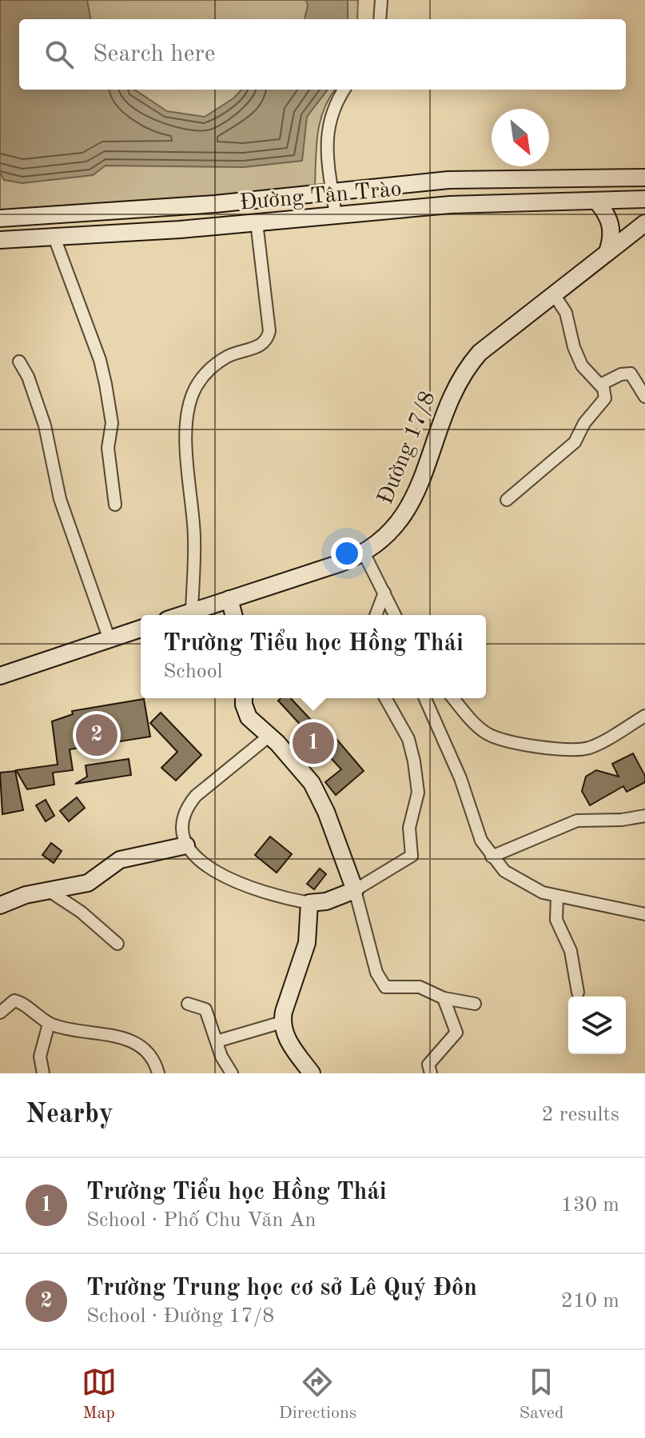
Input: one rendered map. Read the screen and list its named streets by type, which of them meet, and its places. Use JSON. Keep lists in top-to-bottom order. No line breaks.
{"streets":{"street":["Đường Tân Trào","Đường 17/8"]},"north":"bottom right","page":{"search":"Search here","popup":["Trường Tiểu học Hồng Thái","School"],"pins":["2","1"],"heading":["Nearby","2 results"],"list":[{"mark":"1","name":"Trường Tiểu học Hồng Thái","note":"School · Phố Chu Văn An","value":"130 m"},{"mark":"2","name":"Trường Trung học cơ sở Lê Quý Đôn","note":"School · Đường 17/8","value":"210 m"}],"nav":["Map","Directions","Saved"]}}
